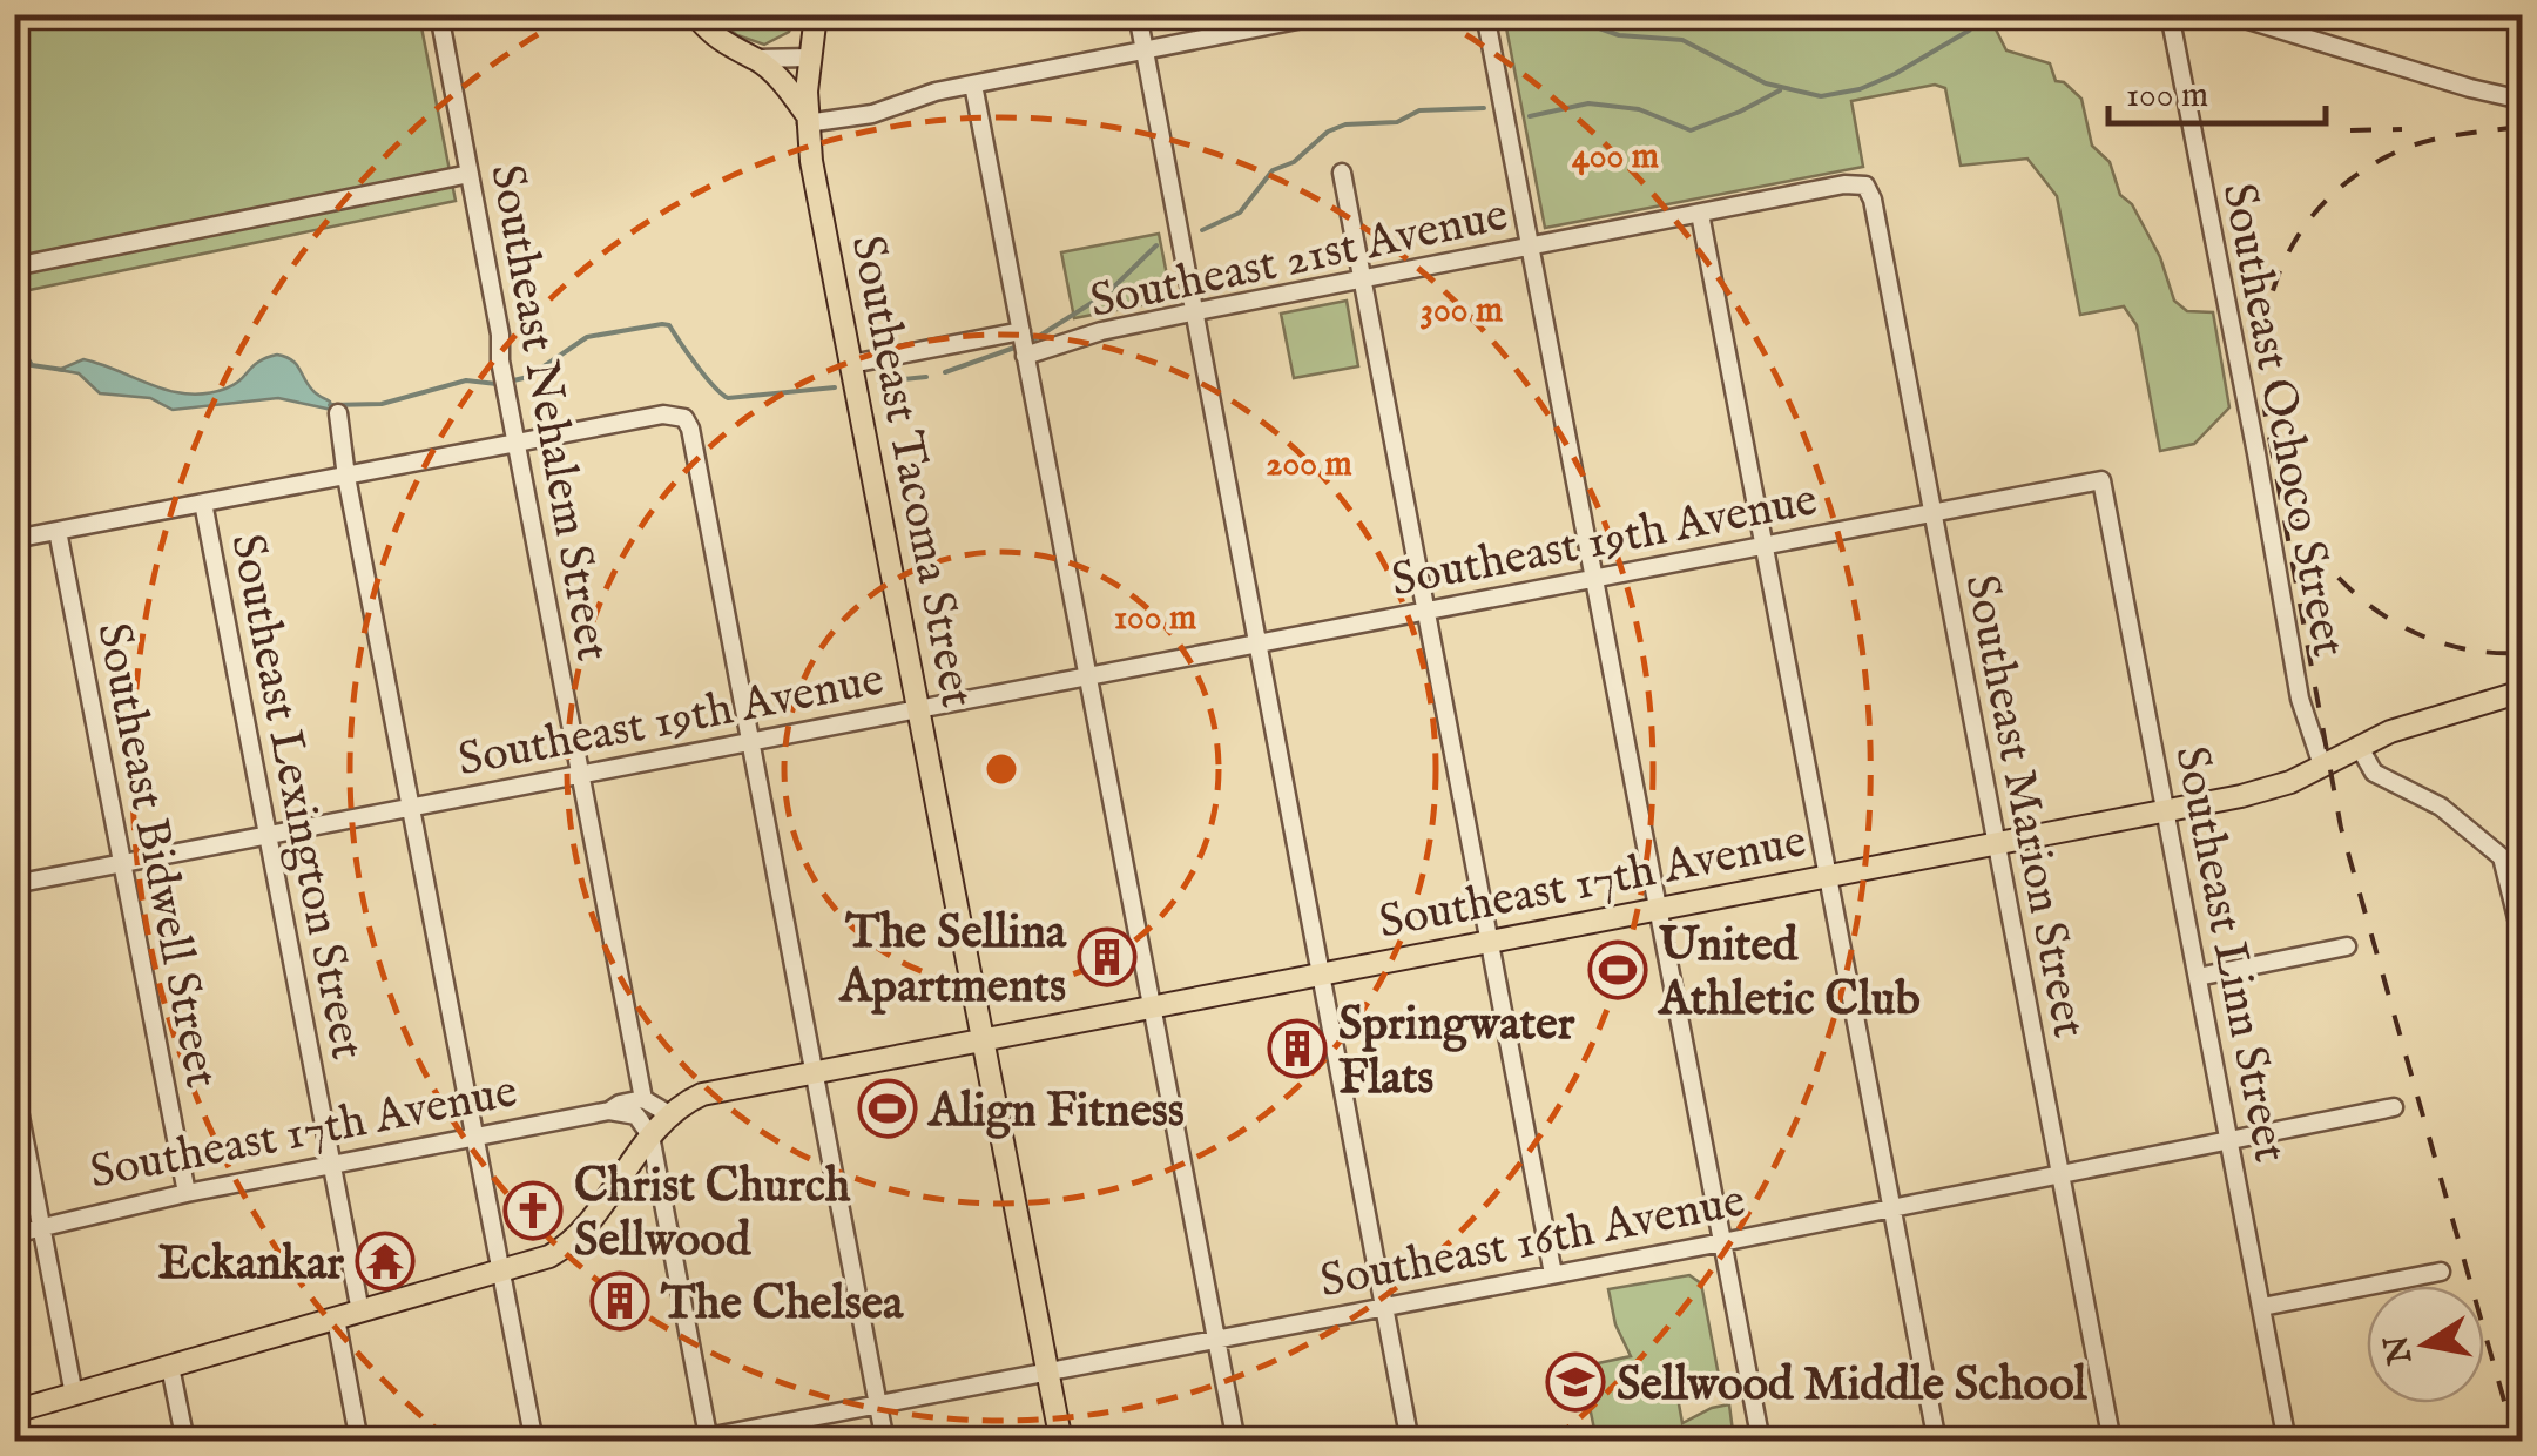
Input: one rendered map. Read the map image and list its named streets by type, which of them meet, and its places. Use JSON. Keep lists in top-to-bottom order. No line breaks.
{"streets":{"main road":["Southeast Tacoma Street","Southeast 17th Avenue"],"street":["Southeast 21st Avenue","Southeast Nehalem Street","Southeast Ochoco Street","Southeast 19th Avenue","Southeast Lexington Street","Southeast Marion Street","Southeast Bidwell Street","Southeast Linn Street","Southeast 16th Avenue"]},"crossings":[["Southeast 21st Avenue","Southeast Tacoma Street"],["Southeast 21st Avenue","Southeast Marion Street"],["Southeast Nehalem Street","Southeast 19th Avenue"],["Southeast Nehalem Street","Southeast 17th Avenue"],["Southeast Ochoco Street","Southeast 17th Avenue"],["Southeast Tacoma Street","Southeast 19th Avenue"],["Southeast Tacoma Street","Southeast 17th Avenue"],["Southeast Tacoma Street","Southeast 16th Avenue"],["Southeast 19th Avenue","Southeast Lexington Street"],["Southeast 19th Avenue","Southeast Marion Street"],["Southeast 19th Avenue","Southeast Bidwell Street"],["Southeast 19th Avenue","Southeast Linn Street"],["Southeast Lexington Street","Southeast 17th Avenue"],["Southeast Marion Street","Southeast 17th Avenue"],["Southeast Marion Street","Southeast 16th Avenue"],["Southeast Bidwell Street","Southeast 17th Avenue"],["Southeast 17th Avenue","Southeast Linn Street"],["Southeast Linn Street","Southeast 16th Avenue"]],"places":{"building":["The Sellina Apartments","Springwater Flats","The Chelsea"],"sports":["United Athletic Club","Align Fitness"],"church":["Christ Church Sellwood"],"temple":["Eckankar"],"school or university":["Sellwood Middle School"]},"scale_bar":"100 m","north":"left","rings":["400 m","300 m","200 m","100 m"]}
